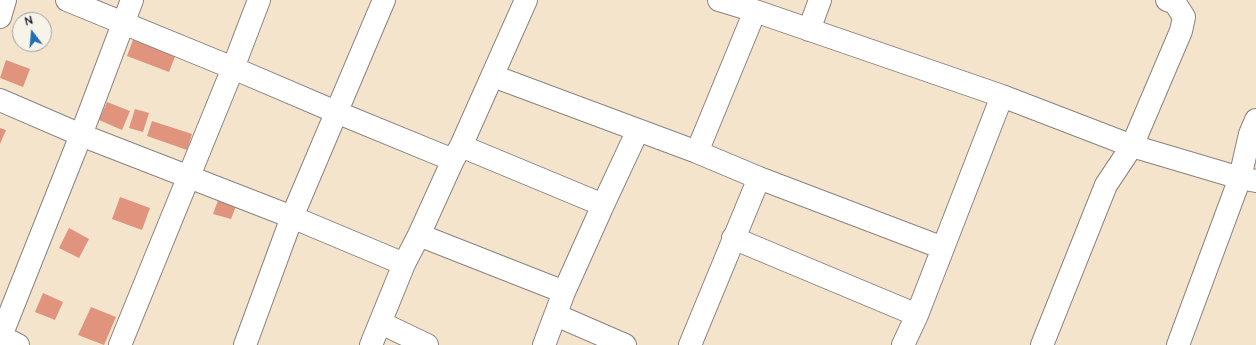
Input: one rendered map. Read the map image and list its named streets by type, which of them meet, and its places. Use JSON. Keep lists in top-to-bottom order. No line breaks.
{"north":"top"}
